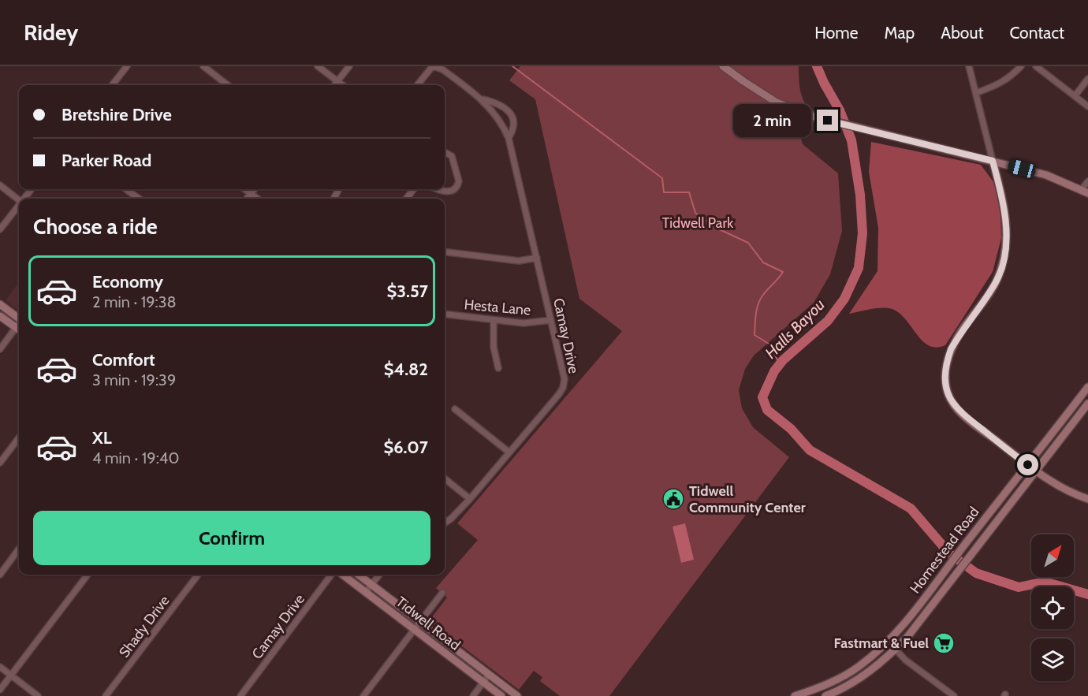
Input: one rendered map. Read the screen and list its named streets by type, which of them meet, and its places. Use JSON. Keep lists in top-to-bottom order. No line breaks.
{"streets":{"main road":["Homestead Road","Tidwell Road"],"street":["Hesta Lane","Camay Drive","Shady Drive"]},"crossings":[["Hesta Lane","Camay Drive"]],"water":["Halls Bayou"],"parks":["Tidwell Park"],"places":{"public building":["Tidwell Community Center"],"supermarket":["Fastmart & Fuel"]},"north":"top right","page":{"header":"Ridey","nav":["Home","Map","About","Contact"],"banner":["Bretshire Drive","Parker Road"],"bubble":"2 min","heading":"Choose a ride","list":[{"name":"Economy","note":"2 min · 19:38","value":"$3.57"},{"name":"Comfort","note":"3 min · 19:39","value":"$4.82"},{"name":"XL","note":"4 min · 19:40","value":"$6.07"}],"buttons":"Confirm"}}
